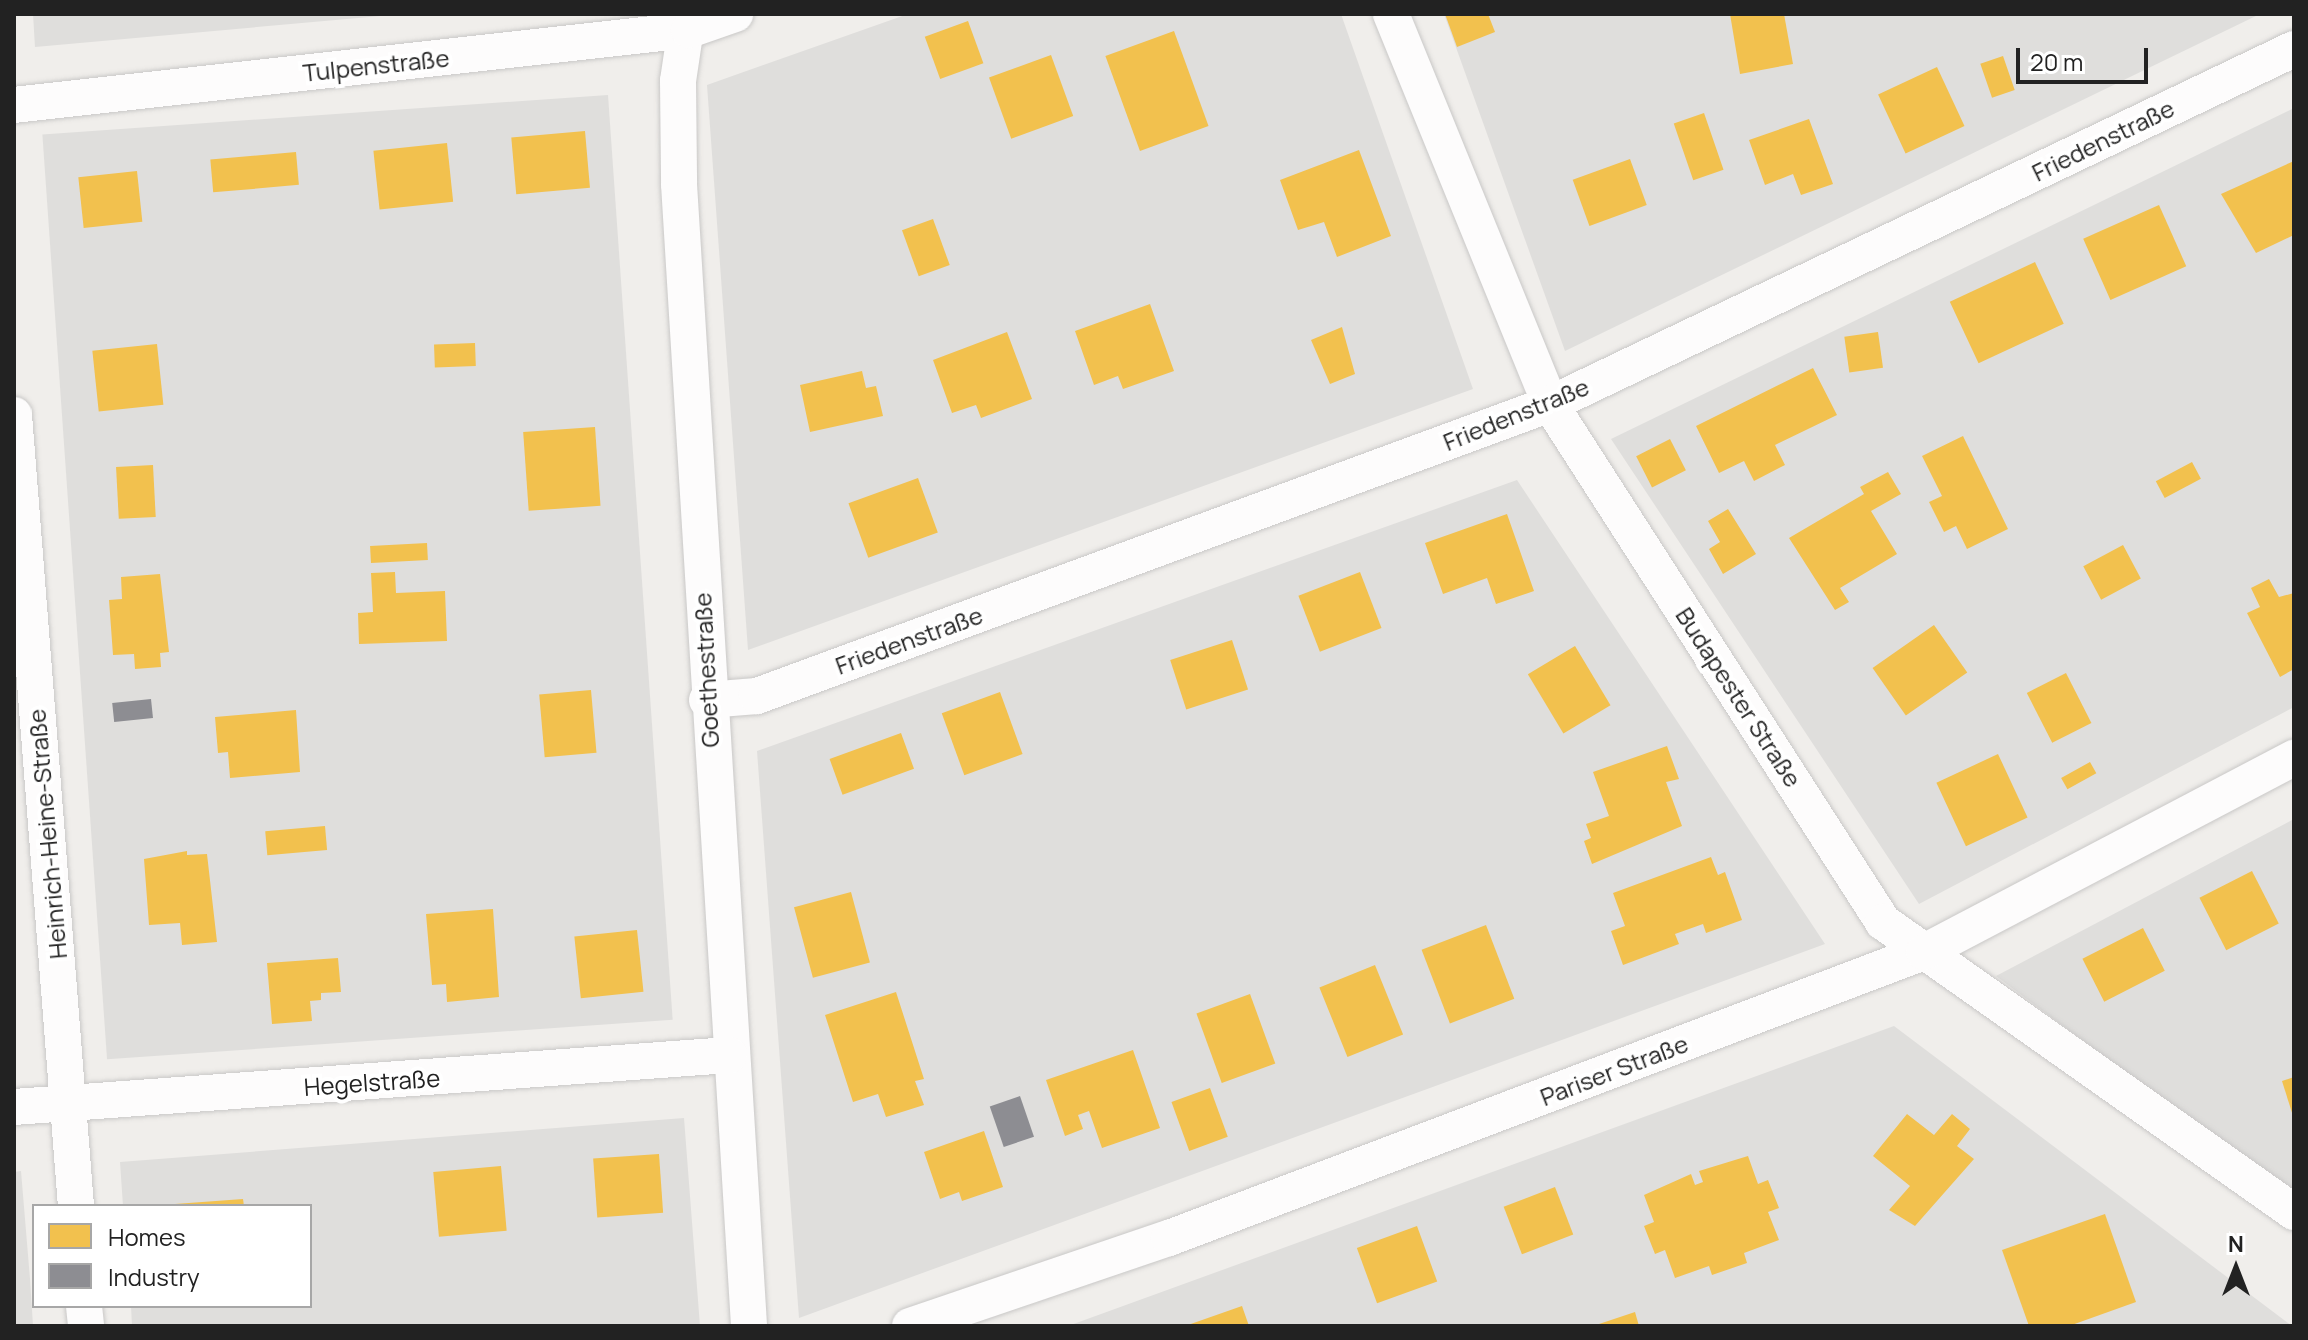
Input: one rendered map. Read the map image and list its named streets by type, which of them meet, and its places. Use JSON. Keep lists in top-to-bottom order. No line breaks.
{"streets":{"street":["Tulpenstraße","Friedenstraße","Goethestraße","Budapester Straße","Heinrich-Heine-Straße","Pariser Straße","Hegelstraße"]},"crossings":[["Tulpenstraße","Goethestraße"],["Friedenstraße","Goethestraße"],["Friedenstraße","Budapester Straße"],["Goethestraße","Hegelstraße"],["Budapester Straße","Pariser Straße"],["Heinrich-Heine-Straße","Hegelstraße"]],"legend":["Homes","Industry"],"scale_bar":"20 m","north":"top"}
